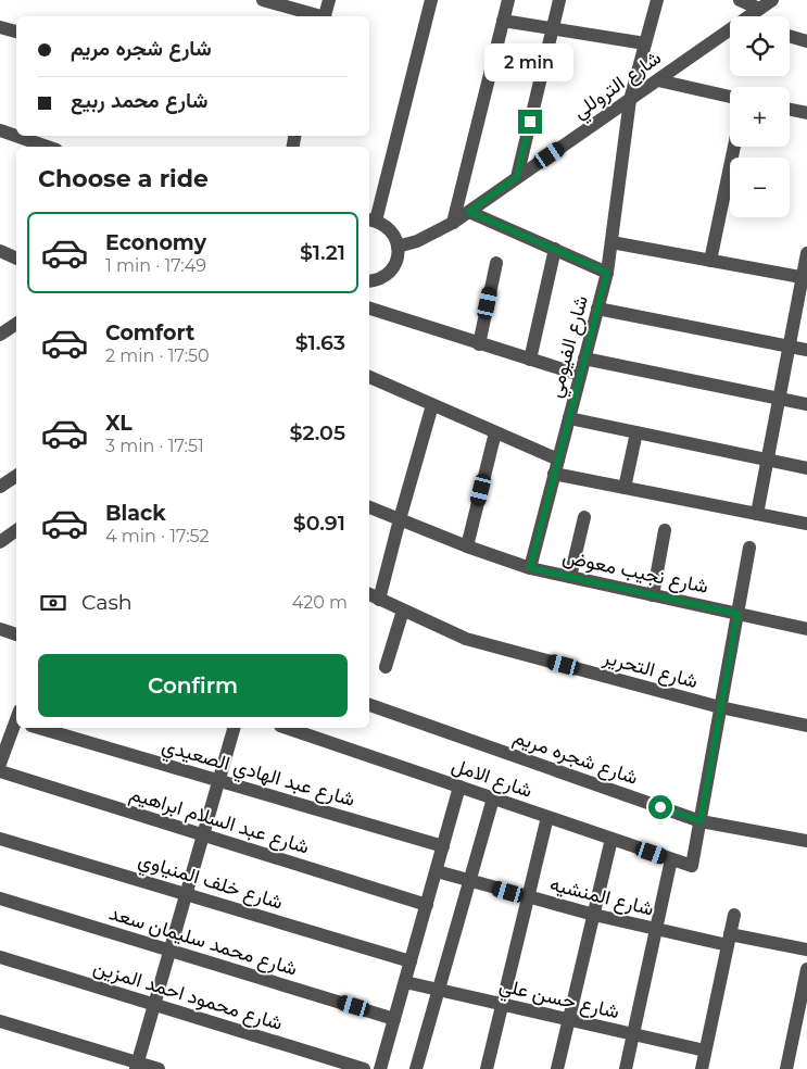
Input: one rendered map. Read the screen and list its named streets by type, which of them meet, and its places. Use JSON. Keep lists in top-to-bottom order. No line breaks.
{"streets":{"street":["شارع التروللي","شارع الفيومي","شارع نجيب معوض","شارع التحرير","شارع شجره مريم","شارع عبد الهادي الصعيدي","شارع الامل","شارع عبد السلام ابراهيم","شارع خلف المنياوي","شارع المنشيه","شارع محمد سليمان سعد","شارع محمود احمد المزين","شارع حسن علي"]},"crossings":[["شارع التروللي","شارع الفيومي"],["شارع الفيومي","شارع نجيب معوض"],["شارع شجره مريم","شارع الامل"]],"page":{"map_buttons":["+","−"],"banner":["شارع شجره مريم","شارع محمد ربيع"],"bubble":"2 min","heading":"Choose a ride","list":[{"name":"Economy","note":"1 min · 17:49","value":"$1.21"},{"name":"Comfort","note":"2 min · 17:50","value":"$1.63"},{"name":"XL","note":"3 min · 17:51","value":"$2.05"},{"name":"Black","note":"4 min · 17:52","value":"$0.91"}],"pay":["Cash","420 m"],"buttons":"Confirm"}}
